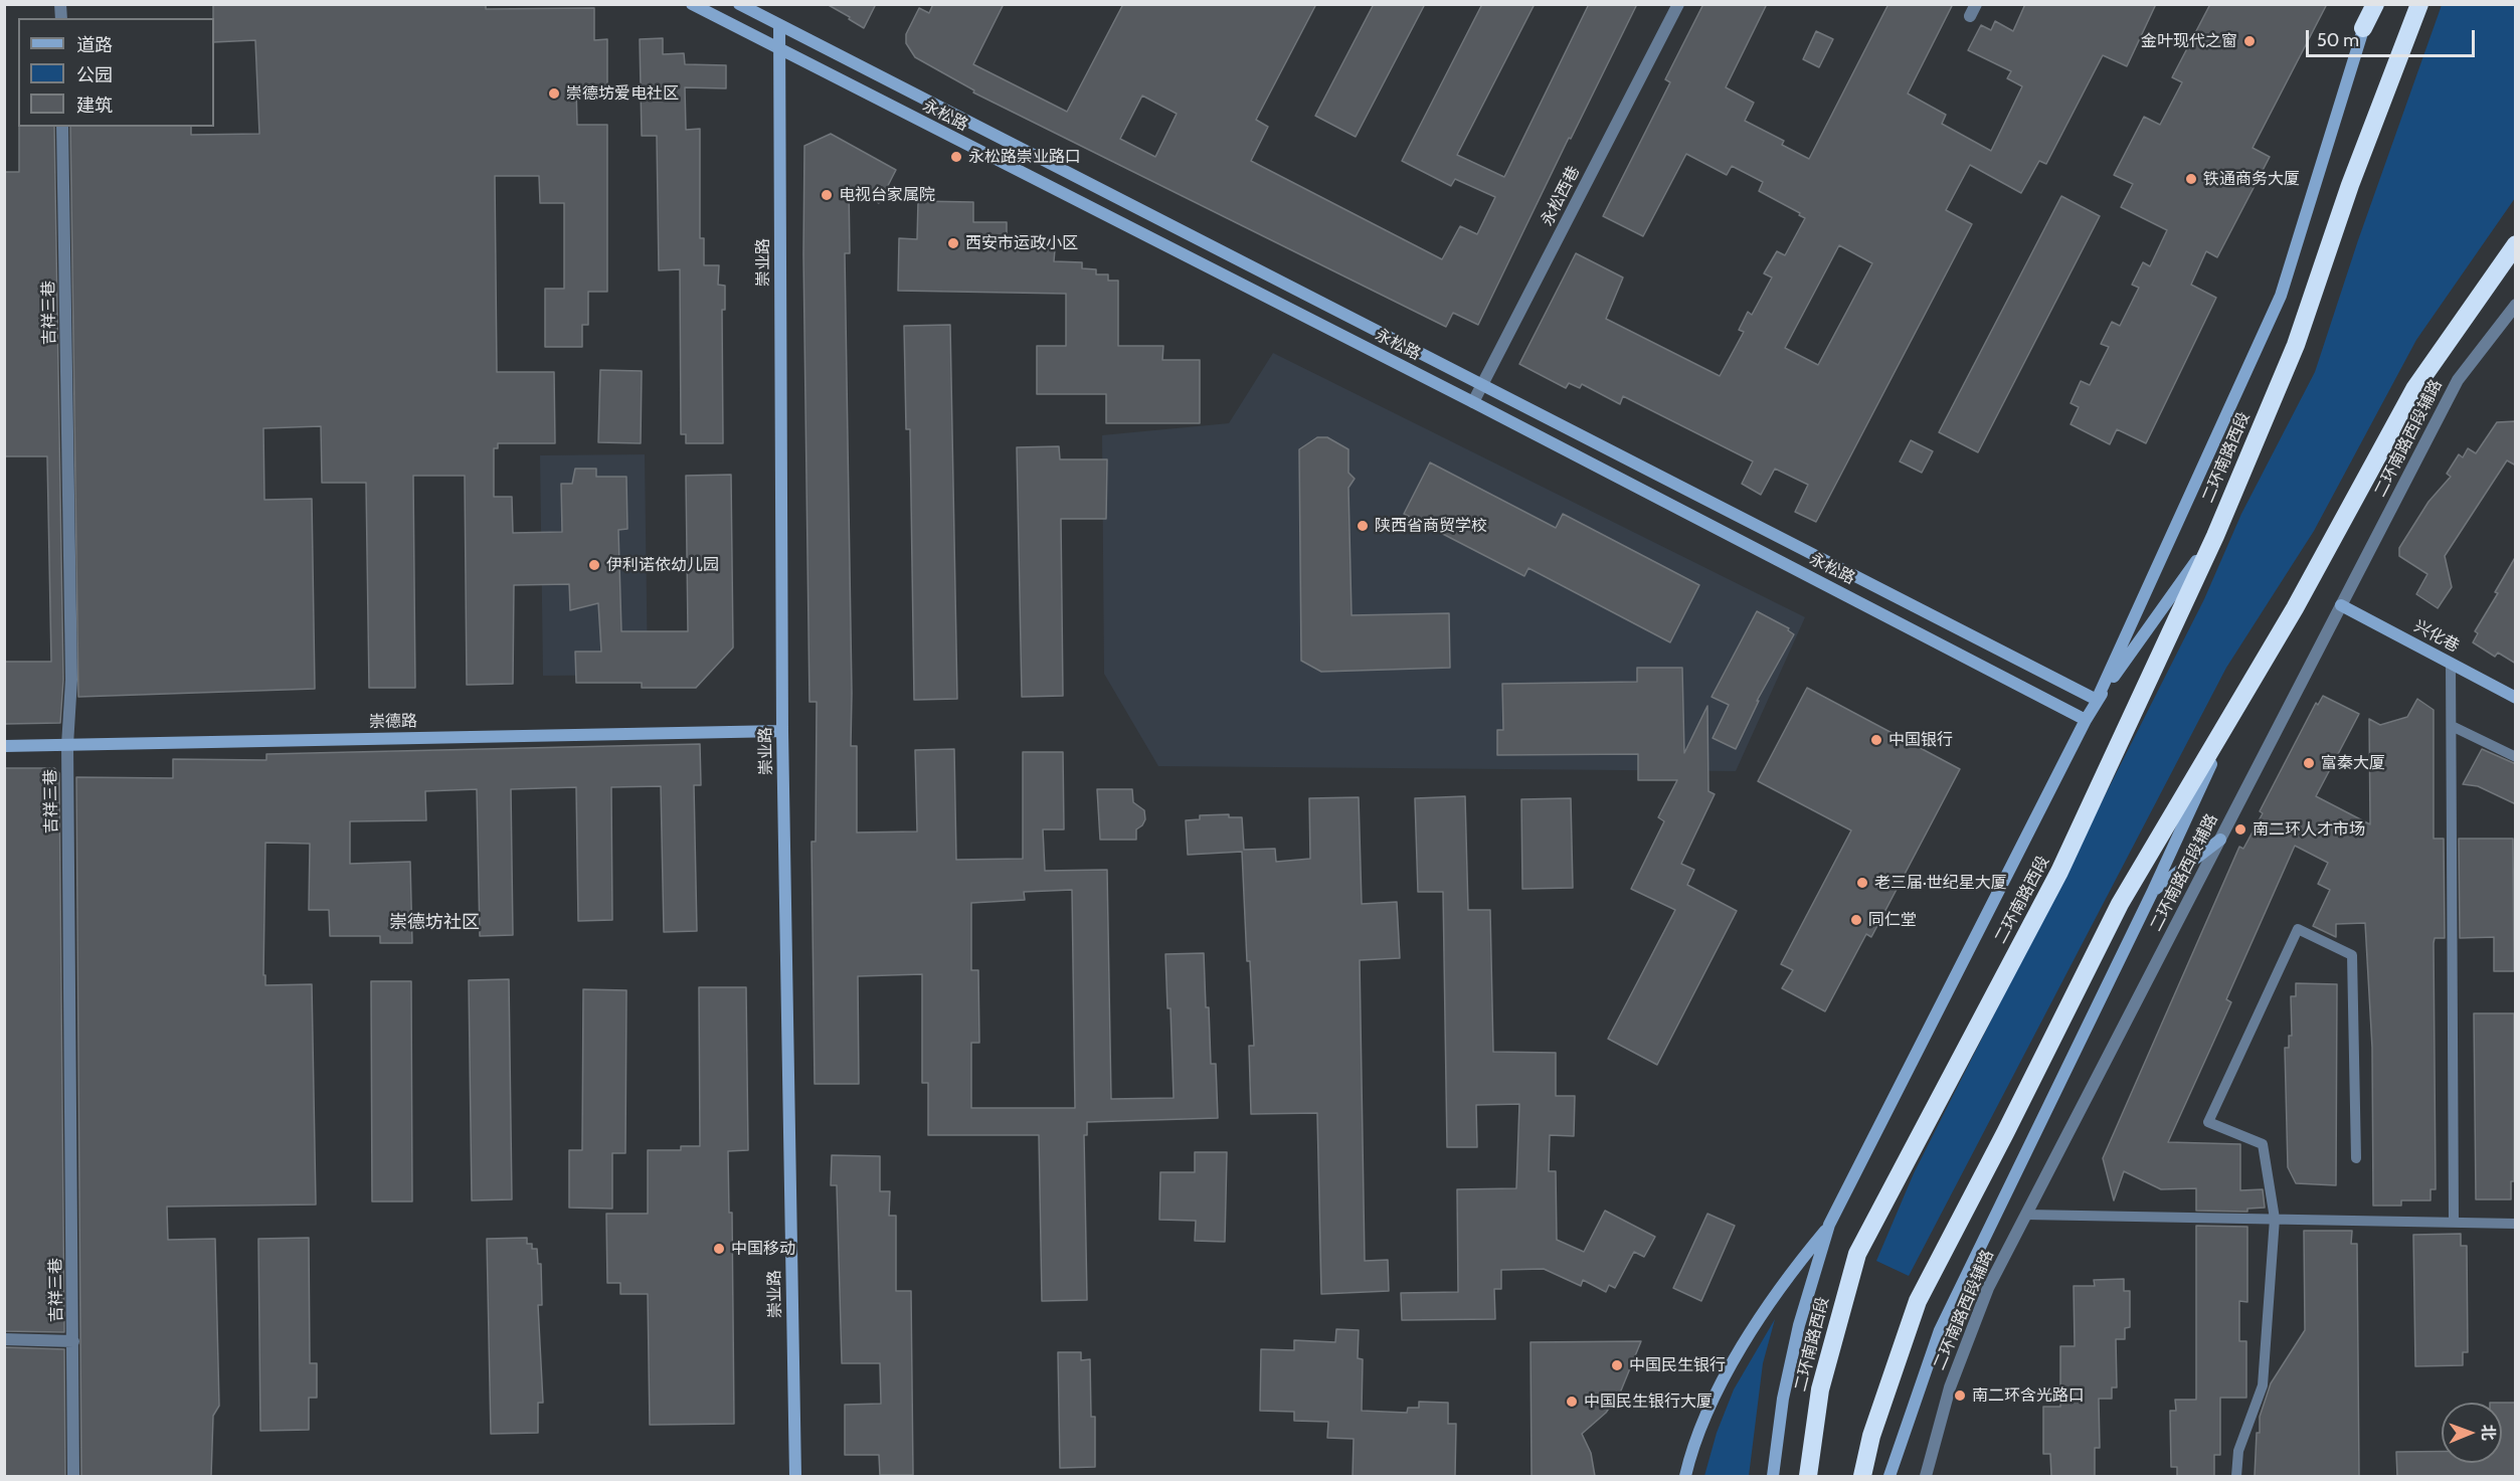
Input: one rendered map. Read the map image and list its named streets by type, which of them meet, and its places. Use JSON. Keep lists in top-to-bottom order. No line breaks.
{"streets":{"highway":["二环南路西段"],"street":["永松路","永松西巷","崇业路","吉祥三巷","二环南路西段辅路","兴化巷","崇德路"]},"crossings":[["永松路","永松西巷"],["永松路","崇业路"],["崇业路","崇德路"],["吉祥三巷","崇德路"],["二环南路西段辅路","兴化巷"]],"districts":["崇德坊社区"],"places":["金叶现代之窗","崇德坊爱电社区","永松路崇业路口","铁通商务大厦","电视台家属院","西安市运政小区","陕西省商贸学校","伊利诺依幼儿园","中国银行","富秦大厦","南二环人才市场","老三届·世纪星大厦","同仁堂","中国移动","中国民生银行","南二环含光路口","中国民生银行大厦"],"legend":["道路","公园","建筑"],"scale_bar":"50 m","north":"right"}
